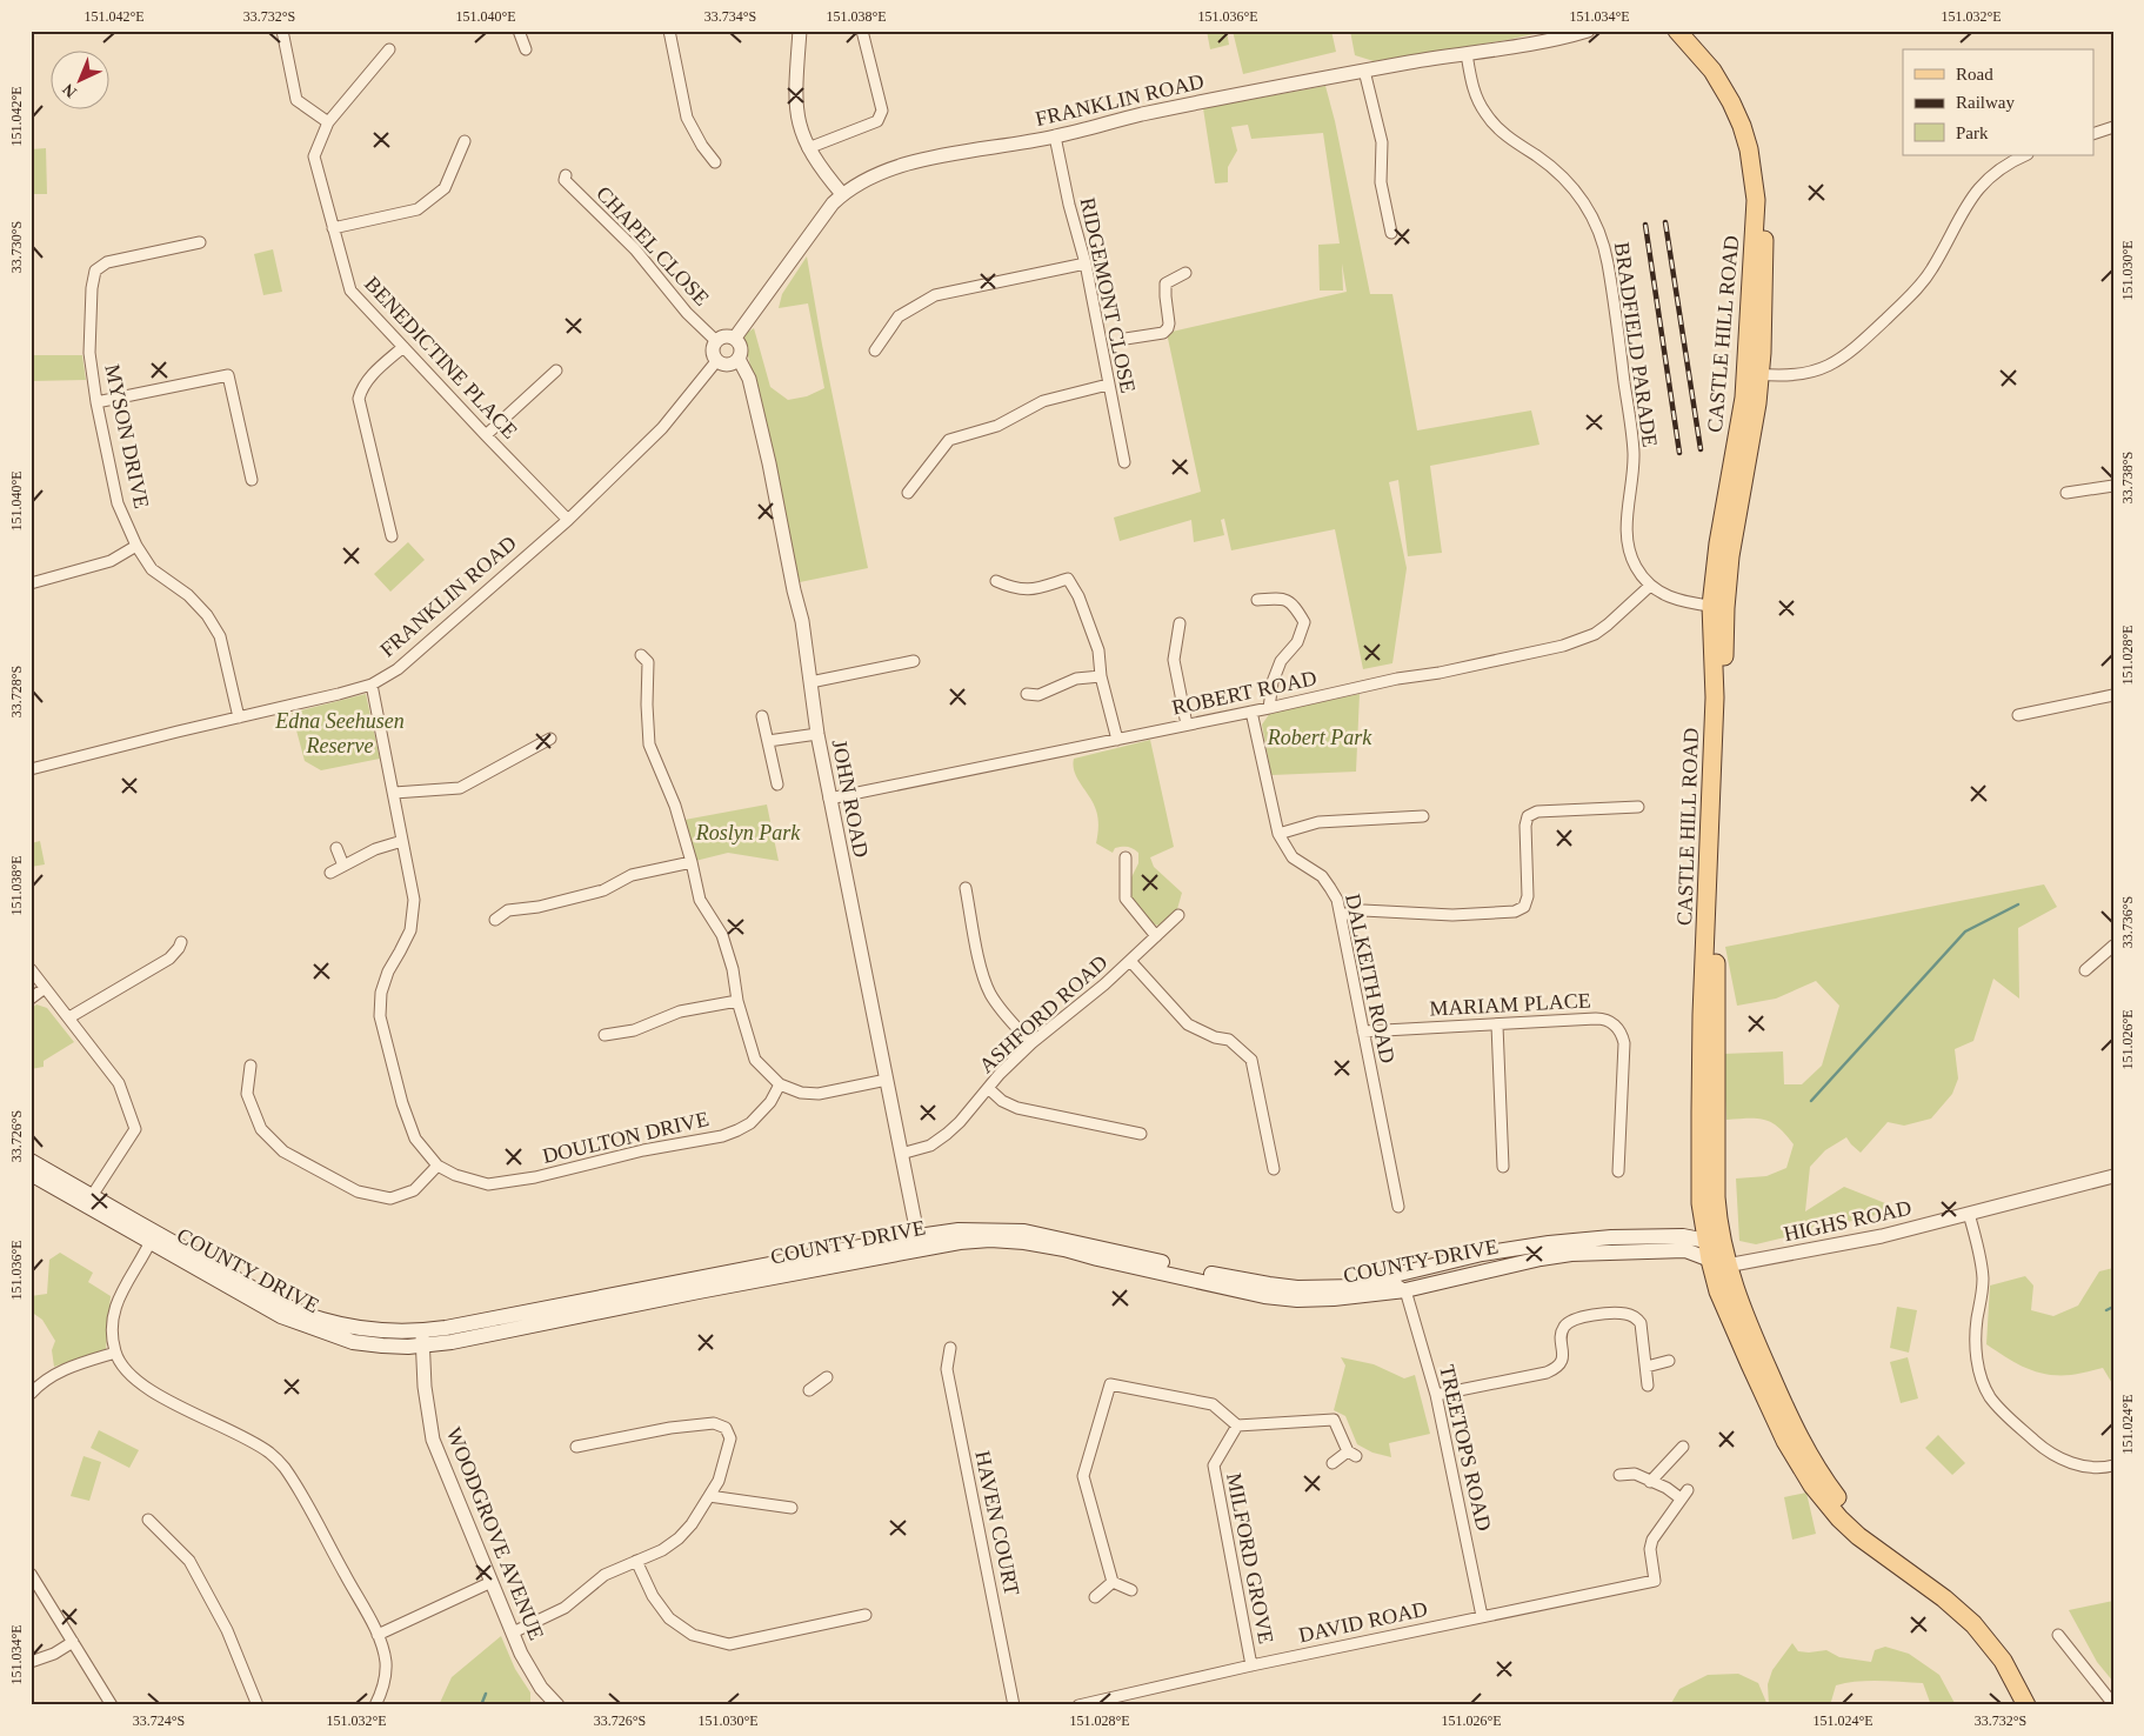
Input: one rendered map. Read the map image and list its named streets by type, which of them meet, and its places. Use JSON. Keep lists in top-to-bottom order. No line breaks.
{"streets":{"main road":["CASTLE HILL ROAD","COUNTY DRIVE"],"street":["FRANKLIN ROAD","CHAPEL CLOSE","RIDGEMONT CLOSE","BRADFIELD PARADE","BENEDICTINE PLACE","MYSON DRIVE","ROBERT ROAD","JOHN ROAD","DALKEITH ROAD","MARIAM PLACE","ASHFORD ROAD","DOULTON DRIVE","HIGHS ROAD","TREETOPS ROAD","HAVEN COURT","WOODGROVE AVENUE","MILFORD GROVE","DAVID ROAD"]},"crossings":[["FRANKLIN ROAD","CHAPEL CLOSE"],["FRANKLIN ROAD","RIDGEMONT CLOSE"],["FRANKLIN ROAD","BRADFIELD PARADE"],["FRANKLIN ROAD","BENEDICTINE PLACE"],["FRANKLIN ROAD","MYSON DRIVE"],["FRANKLIN ROAD","JOHN ROAD"],["FRANKLIN ROAD","DOULTON DRIVE"],["CHAPEL CLOSE","JOHN ROAD"],["CASTLE HILL ROAD","BRADFIELD PARADE"],["CASTLE HILL ROAD","HIGHS ROAD"],["CASTLE HILL ROAD","COUNTY DRIVE"],["BRADFIELD PARADE","ROBERT ROAD"],["ROBERT ROAD","JOHN ROAD"],["ROBERT ROAD","DALKEITH ROAD"],["JOHN ROAD","ASHFORD ROAD"],["JOHN ROAD","COUNTY DRIVE"],["DALKEITH ROAD","MARIAM PLACE"],["HIGHS ROAD","COUNTY DRIVE"],["COUNTY DRIVE","TREETOPS ROAD"],["COUNTY DRIVE","WOODGROVE AVENUE"],["TREETOPS ROAD","DAVID ROAD"],["MILFORD GROVE","DAVID ROAD"]],"parks":["Edna Seehusen Reserve","Robert Park","Roslyn Park"],"legend":["Road","Railway","Park"],"north":"bottom left","coordinates":["151.042°E","33.732°S","151.040°E","33.734°S","151.038°E","151.036°E","151.034°E","151.032°E","33.730°S","151.030°E","33.738°S","151.028°E","33.728°S","33.736°S","151.026°E","33.726°S","151.024°E","33.724°S"]}
